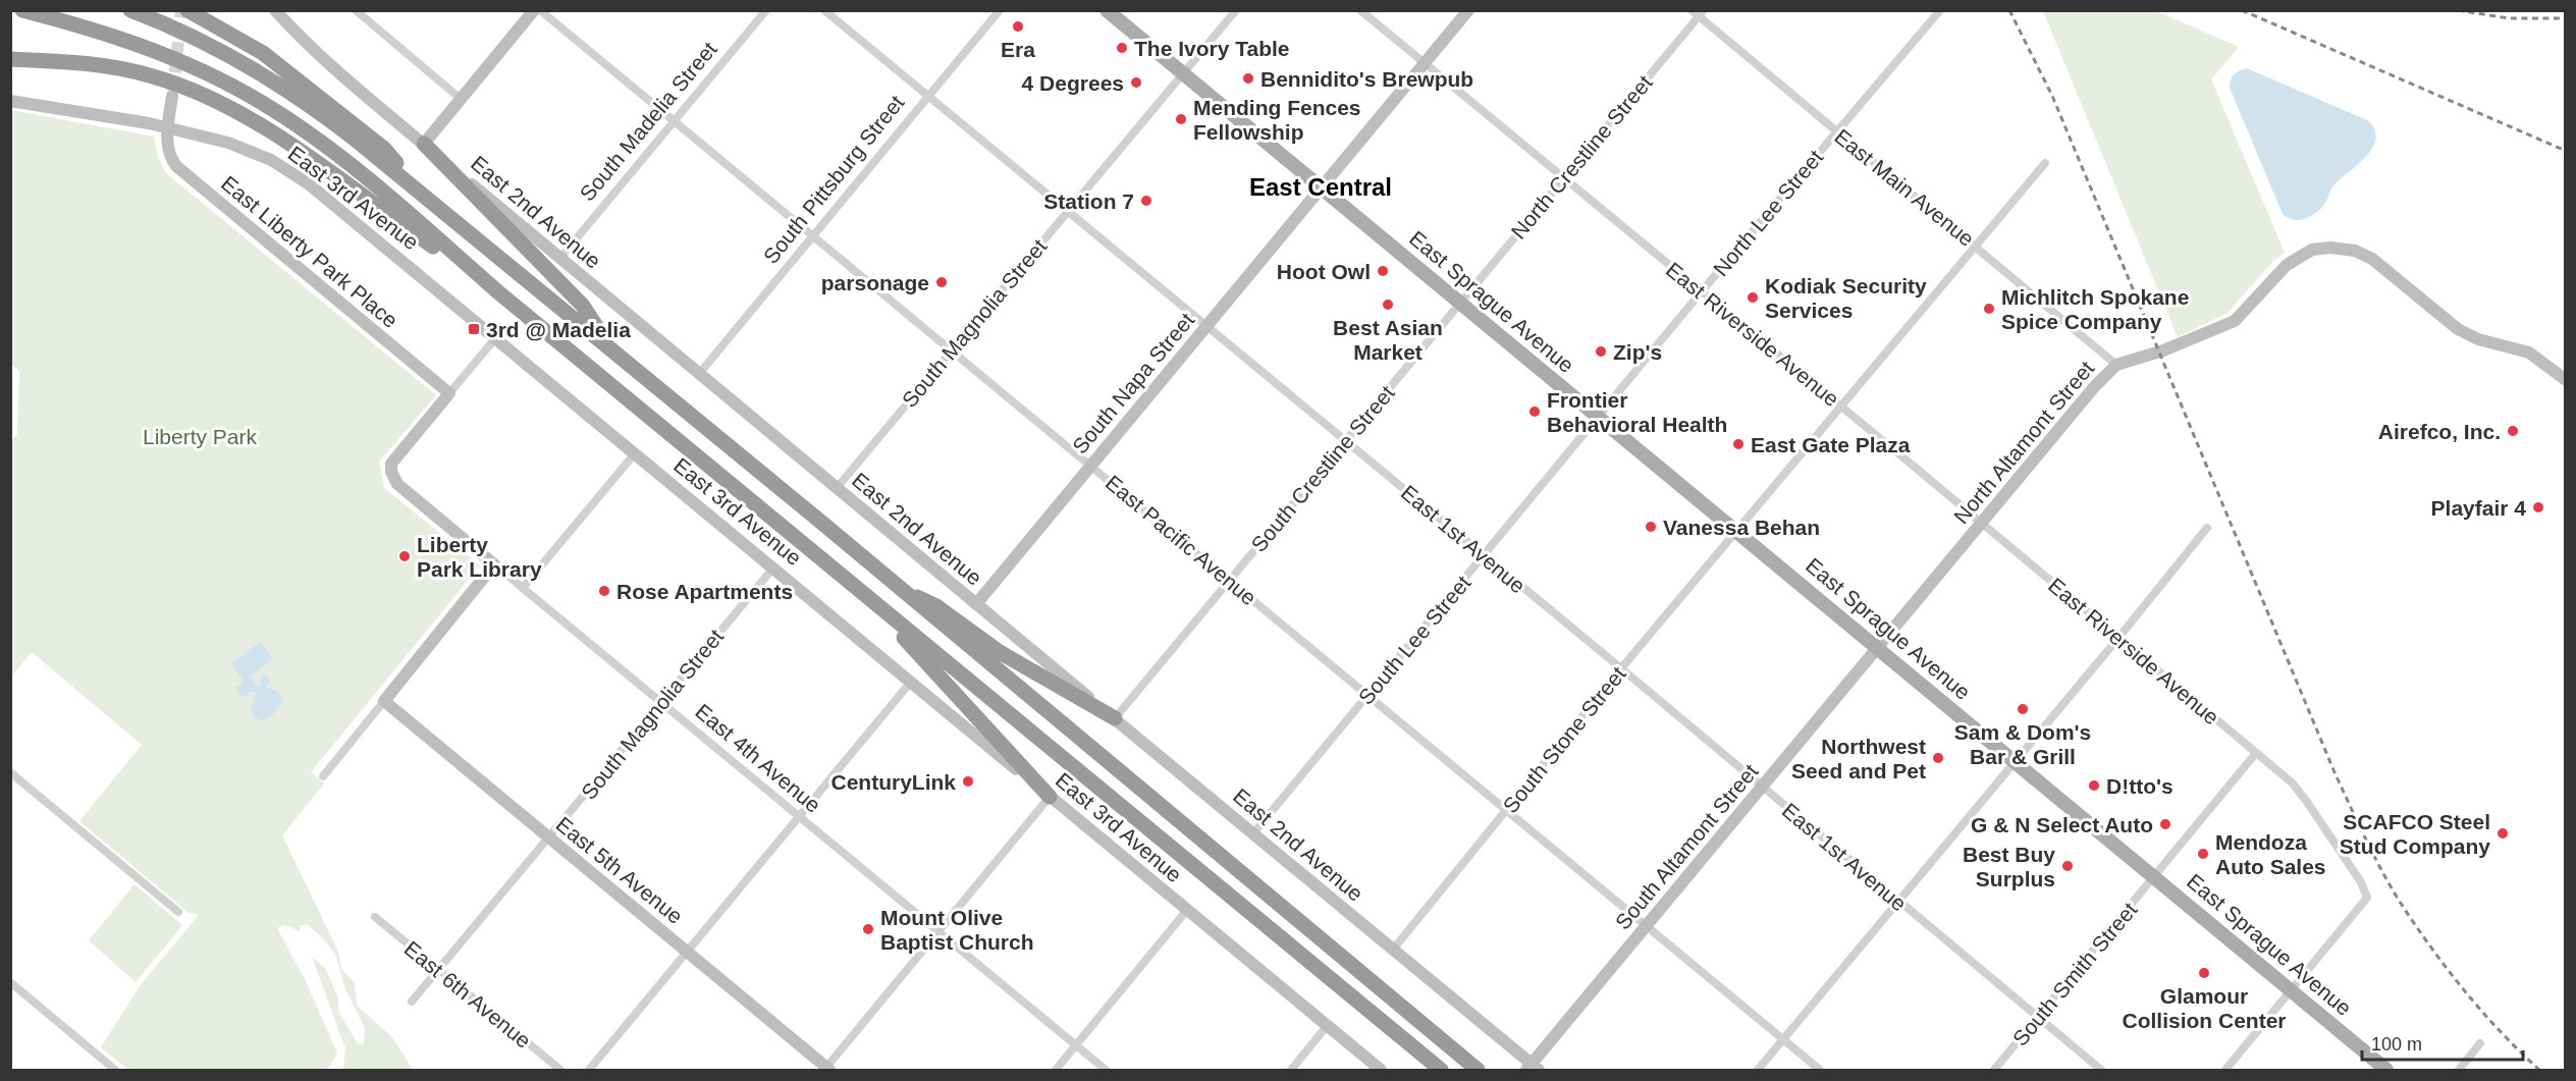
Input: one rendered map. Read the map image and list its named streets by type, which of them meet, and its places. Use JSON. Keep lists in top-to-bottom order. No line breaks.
{"streets":{"main road":["East Sprague Avenue"],"street":["South Madelia Street","North Crestline Street","South Pittsburg Street","East Main Avenue","East 3rd Avenue","East 2nd Avenue","North Lee Street","East Liberty Park Place","South Magnolia Street","East Riverside Avenue","South Napa Street","North Altamont Street","South Crestline Street","East 1st Avenue","East Pacific Avenue","South Lee Street","South Stone Street","East 4th Avenue","South Altamont Street","East 5th Avenue","South Smith Street","East 6th Avenue"]},"crossings":[["South Madelia Street","East 2nd Avenue"],["South Madelia Street","East Pacific Avenue"],["North Crestline Street","East Main Avenue"],["North Crestline Street","East Sprague Avenue"],["North Crestline Street","East Riverside Avenue"],["North Crestline Street","South Crestline Street"],["South Pittsburg Street","East 2nd Avenue"],["South Pittsburg Street","East 1st Avenue"],["South Pittsburg Street","East Pacific Avenue"],["East Main Avenue","North Lee Street"],["East Main Avenue","North Altamont Street"],["East Main Avenue","South Stone Street"],["East 3rd Avenue","East Liberty Park Place"],["East 3rd Avenue","South Magnolia Street"],["East 2nd Avenue","South Magnolia Street"],["East 2nd Avenue","South Napa Street"],["East 2nd Avenue","South Crestline Street"],["East 2nd Avenue","South Lee Street"],["East 2nd Avenue","South Stone Street"],["East 2nd Avenue","South Altamont Street"],["North Lee Street","East Sprague Avenue"],["North Lee Street","East Riverside Avenue"],["North Lee Street","South Lee Street"],["East Liberty Park Place","East 4th Avenue"],["East Sprague Avenue","South Magnolia Street"],["East Sprague Avenue","East Riverside Avenue"],["East Sprague Avenue","South Napa Street"],["East Sprague Avenue","North Altamont Street"],["East Sprague Avenue","South Crestline Street"],["East Sprague Avenue","South Lee Street"],["East Sprague Avenue","South Stone Street"],["East Sprague Avenue","South Altamont Street"],["East Sprague Avenue","South Smith Street"],["South Magnolia Street","East 1st Avenue"],["South Magnolia Street","East Pacific Avenue"],["South Magnolia Street","East 4th Avenue"],["South Magnolia Street","East 5th Avenue"],["South Magnolia Street","East 6th Avenue"],["East Riverside Avenue","South Napa Street"],["East Riverside Avenue","North Altamont Street"],["East Riverside Avenue","South Stone Street"],["East Riverside Avenue","South Smith Street"],["South Napa Street","East 1st Avenue"],["South Napa Street","East Pacific Avenue"],["North Altamont Street","South Altamont Street"],["South Crestline Street","East 1st Avenue"],["South Crestline Street","East Pacific Avenue"],["East 1st Avenue","South Lee Street"],["East 1st Avenue","South Stone Street"],["East 1st Avenue","South Altamont Street"],["East 1st Avenue","South Smith Street"],["East Pacific Avenue","South Lee Street"],["East Pacific Avenue","South Stone Street"],["East Pacific Avenue","South Altamont Street"]],"districts":["East Central"],"parks":["Liberty Park"],"places":{"other":["Era","The Ivory Table","Bennidito's Brewpub","4 Degrees","Mending Fences Fellowship","Station 7","Hoot Owl","parsonage","Kodiak Security Services","Best Asian Market","Michlitch Spokane Spice Company","Zip's","Frontier Behavioral Health","Airefco, Inc.","East Gate Plaza","Playfair 4","Vanessa Behan","Liberty Park Library","Rose Apartments","Sam & Dom's Bar & Grill","Northwest Seed and Pet","CenturyLink","D!tto's","G & N Select Auto","SCAFCO Steel Stud Company","Mendoza Auto Sales","Best Buy Surplus","Mount Olive Baptist Church","Glamour Collision Center"],"transit":["3rd @ Madelia"]},"scale_bar":"100 m"}
